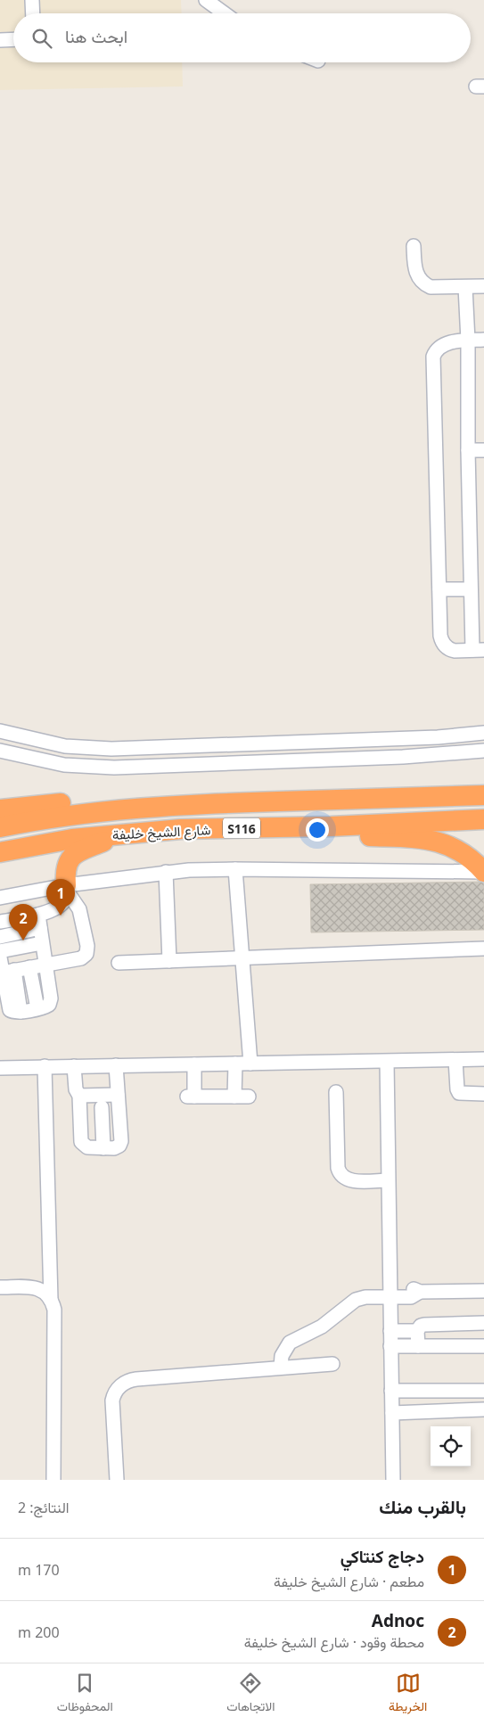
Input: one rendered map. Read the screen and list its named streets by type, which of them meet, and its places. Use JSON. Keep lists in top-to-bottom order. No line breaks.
{"streets":{"highway":["S116","شارع الشيخ خليفة"]},"page":{"search":"ابحث هنا","pins":["1","2"],"heading":["بالقرب منك","النتائج: 2"],"list":[{"mark":"1","name":"دجاج كنتاكي","note":"مطعم · شارع الشيخ خليفة","value":"170 m"},{"mark":"2","name":"Adnoc","note":"محطة وقود · شارع الشيخ خليفة","value":"200 m"}],"nav":["الخريطة","الاتجاهات","المحفوظات"]}}
